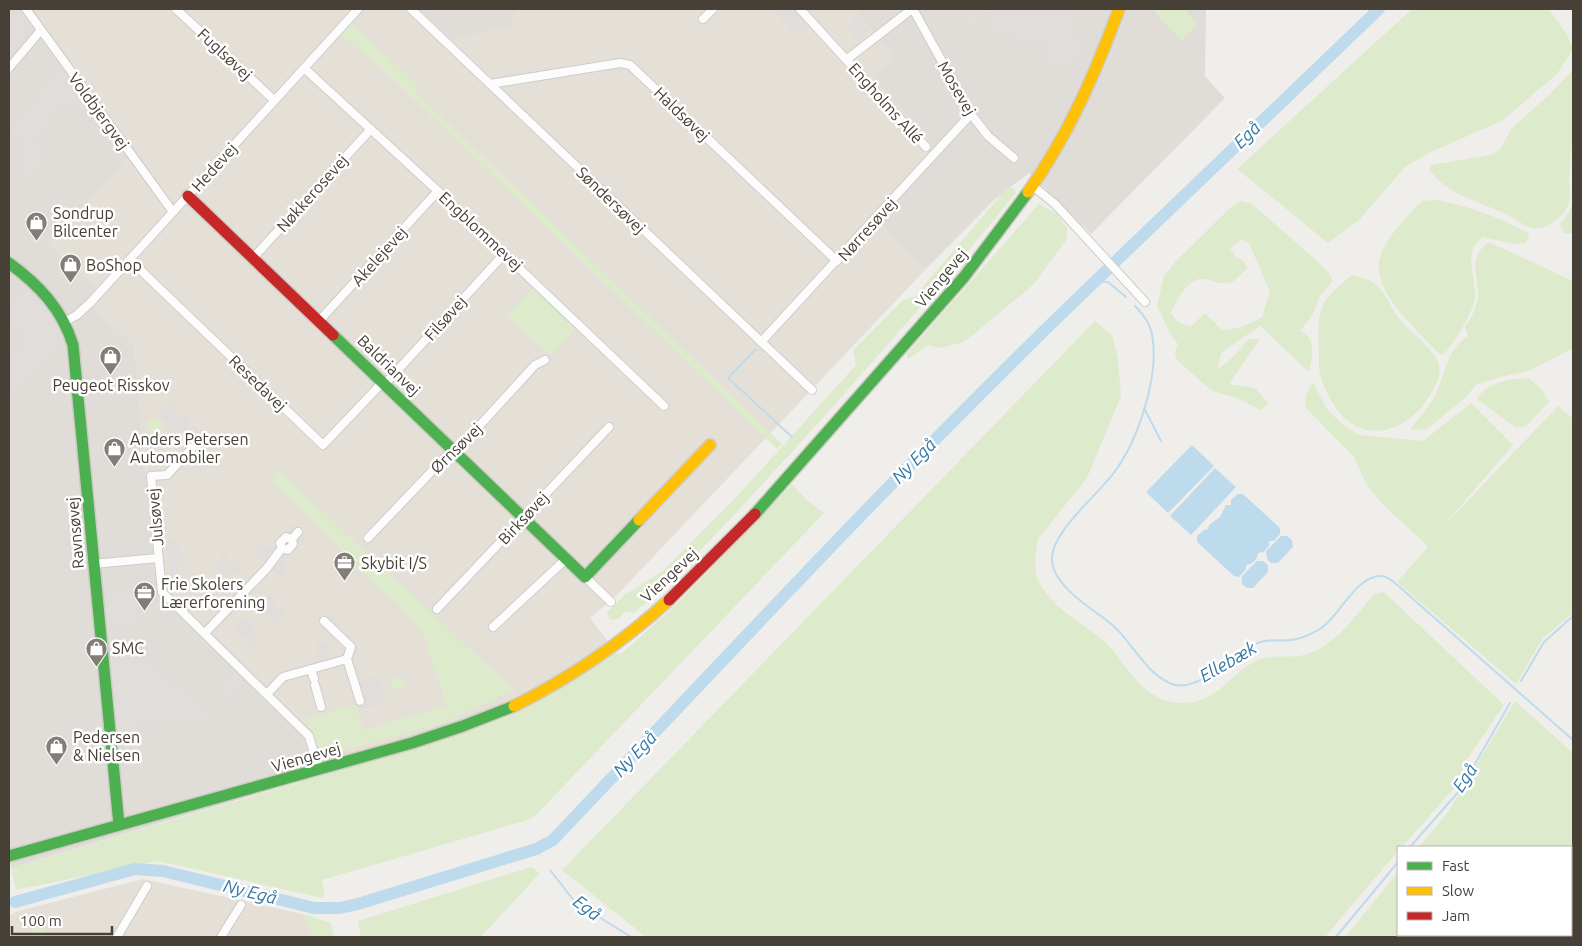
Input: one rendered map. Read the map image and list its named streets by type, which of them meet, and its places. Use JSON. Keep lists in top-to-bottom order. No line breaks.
{"streets":{"street":["Fuglsøvej","Mosevej","Engholms Allé","Voldbjergvej","Haldsøvej","Hedevej","Nøkkerosevej","Søndersøvej","Nørresøvej","Engblommevej","Akelejevej","Viengevej","Filsøvej","Baldrianvej","Resedavej","Ørnsøvej","Julsøvej","Birksøvej","Ravnsøvej"]},"crossings":[["Fuglsøvej","Hedevej"],["Mosevej","Engholms Allé"],["Mosevej","Nørresøvej"],["Voldbjergvej","Hedevej"],["Haldsøvej","Søndersøvej"],["Haldsøvej","Nørresøvej"],["Hedevej","Engblommevej"],["Hedevej","Baldrianvej"],["Hedevej","Resedavej"],["Hedevej","Ravnsøvej"],["Nøkkerosevej","Engblommevej"],["Nøkkerosevej","Baldrianvej"],["Søndersøvej","Nørresøvej"],["Engblommevej","Akelejevej"],["Engblommevej","Filsøvej"],["Akelejevej","Baldrianvej"],["Viengevej","Julsøvej"],["Viengevej","Ravnsøvej"],["Filsøvej","Baldrianvej"],["Filsøvej","Resedavej"],["Baldrianvej","Resedavej"],["Baldrianvej","Ørnsøvej"],["Baldrianvej","Birksøvej"],["Julsøvej","Ravnsøvej"]],"water":["Egå","Ny Egå","Ellebæk"],"places":{"shop":["Sondrup Bilcenter","BoShop","Peugeot Risskov","Anders Petersen Automobiler","SMC","Pedersen & Nielsen"],"office":["Skybit I/S","Frie Skolers Lærerforening"]},"legend":["Fast","Slow","Jam"],"scale_bar":"100 m"}
